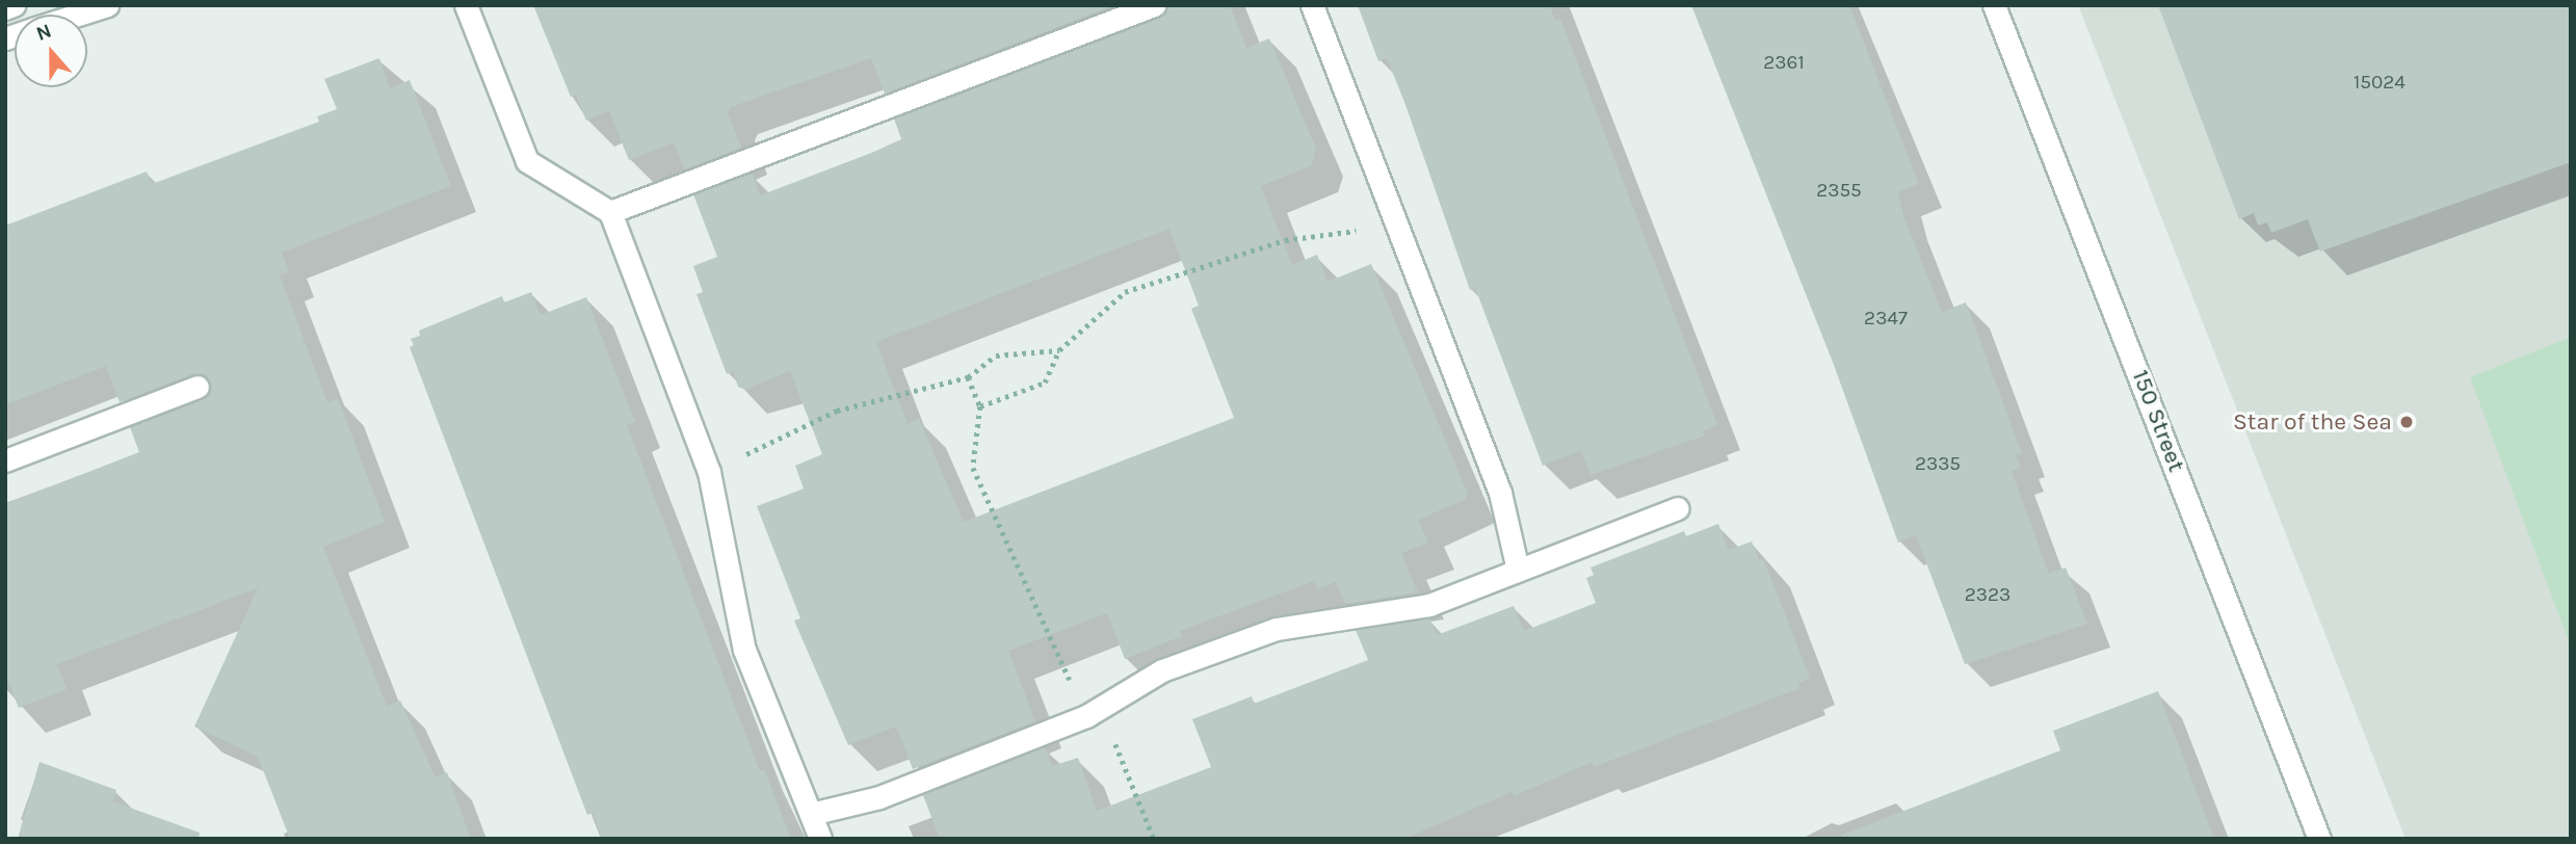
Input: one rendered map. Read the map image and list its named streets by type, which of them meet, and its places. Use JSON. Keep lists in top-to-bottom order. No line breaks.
{"streets":{"street":["150 Street"]},"places":["Star of the Sea"],"house_numbers":["2361","15024","2355","2347","2335","2323"],"north":"top"}
